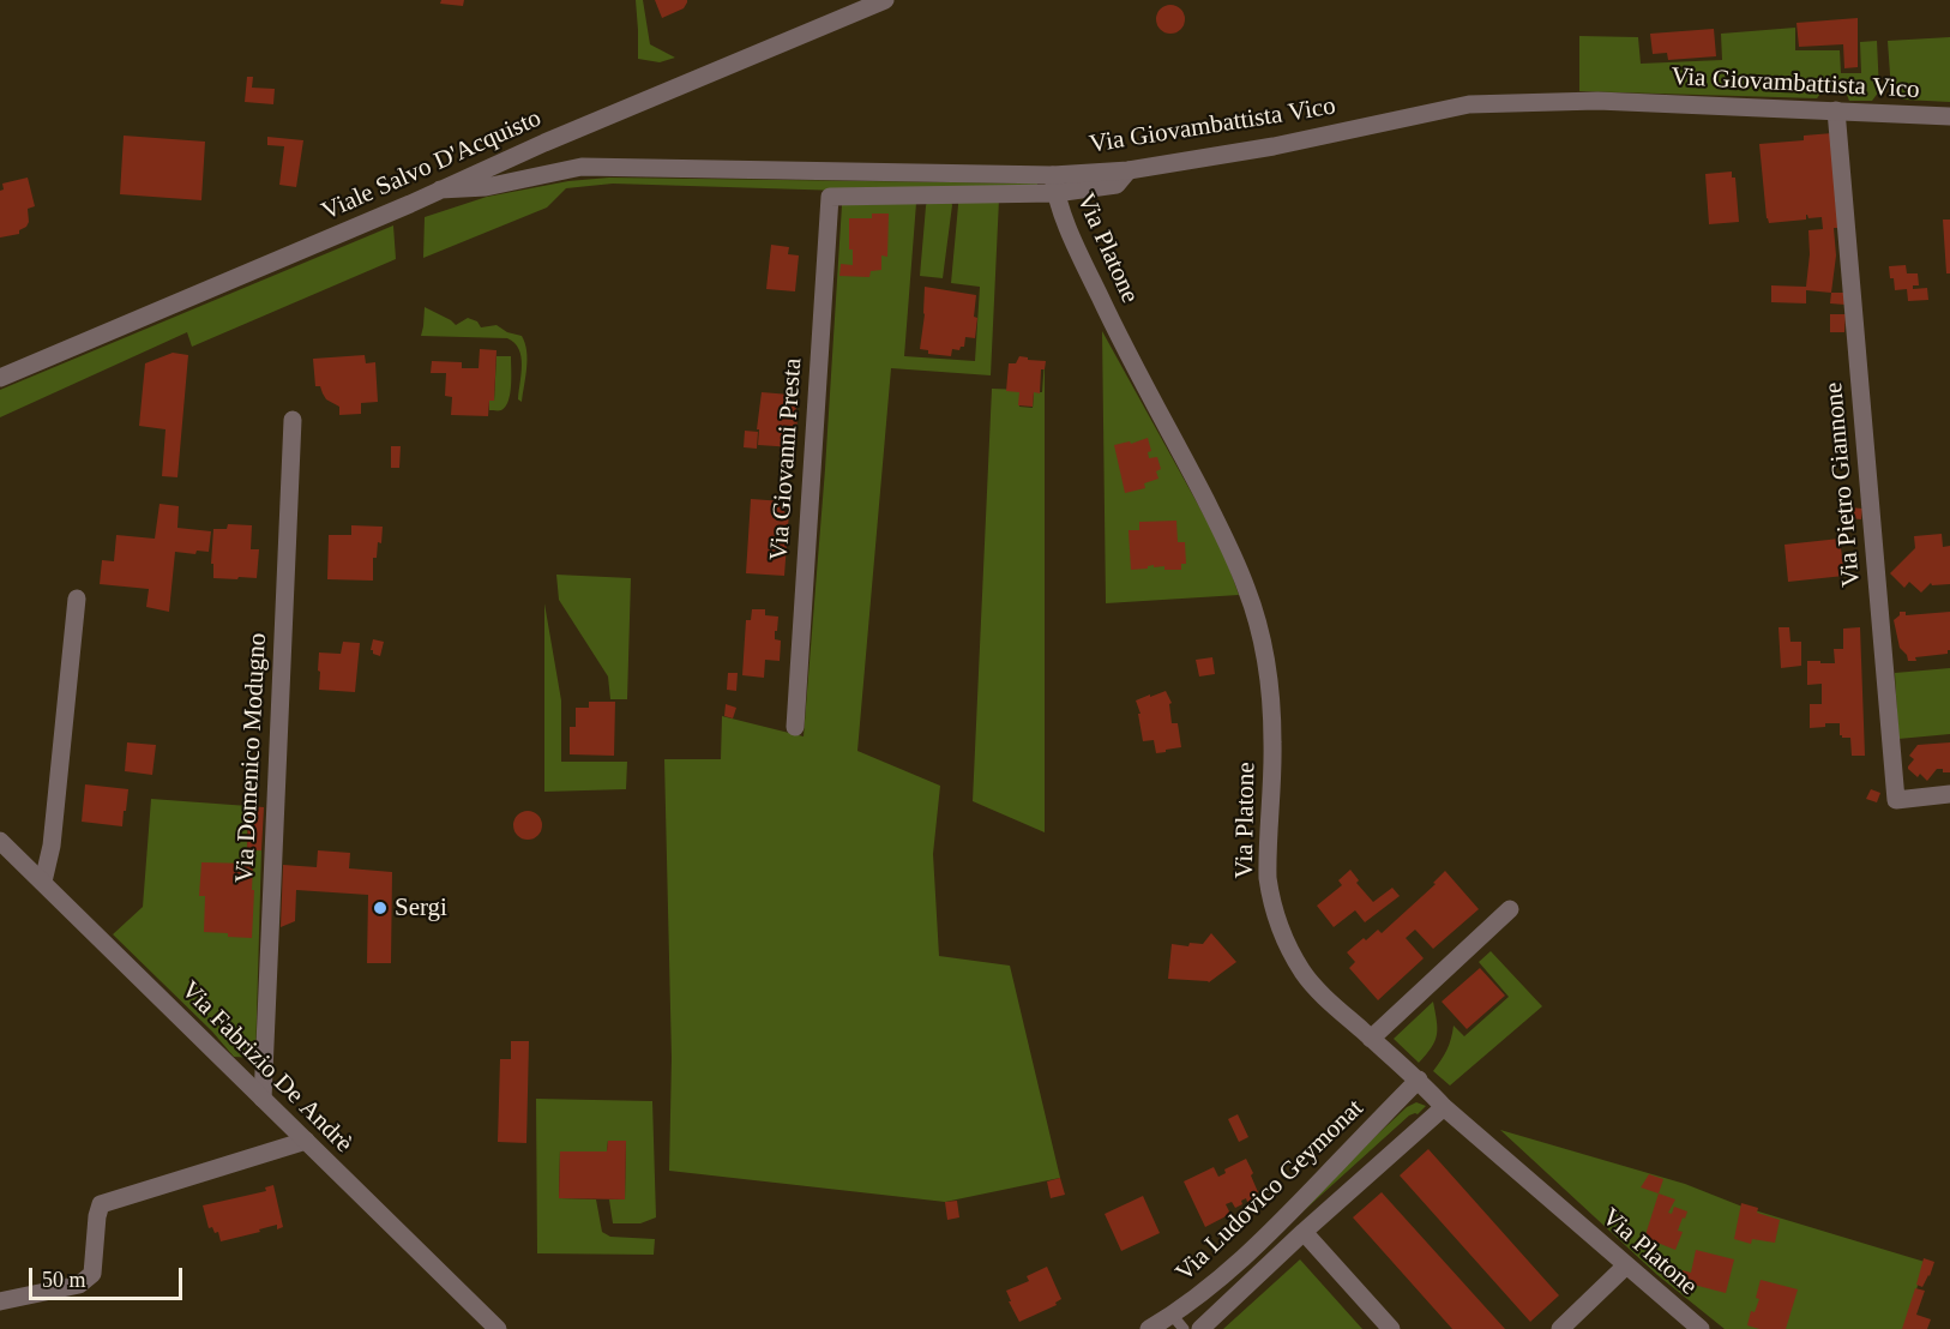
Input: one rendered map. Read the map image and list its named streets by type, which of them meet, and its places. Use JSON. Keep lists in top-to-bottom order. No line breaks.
{"streets":{"street":["Via Giovambattista Vico","Viale Salvo D'Acquisto","Via Platone","Via Giovanni Presta","Via Pietro Giannone","Via Domenico Modugno","Via Fabrizio De Andrè","Via Ludovico Geymonat"]},"crossings":[["Via Giovambattista Vico","Viale Salvo D'Acquisto"],["Via Giovambattista Vico","Via Platone"],["Via Giovambattista Vico","Via Giovanni Presta"],["Via Giovambattista Vico","Via Pietro Giannone"],["Via Platone","Via Giovanni Presta"],["Via Platone","Via Ludovico Geymonat"],["Via Domenico Modugno","Via Fabrizio De Andrè"]],"places":["Sergi"],"scale_bar":"50 m"}
